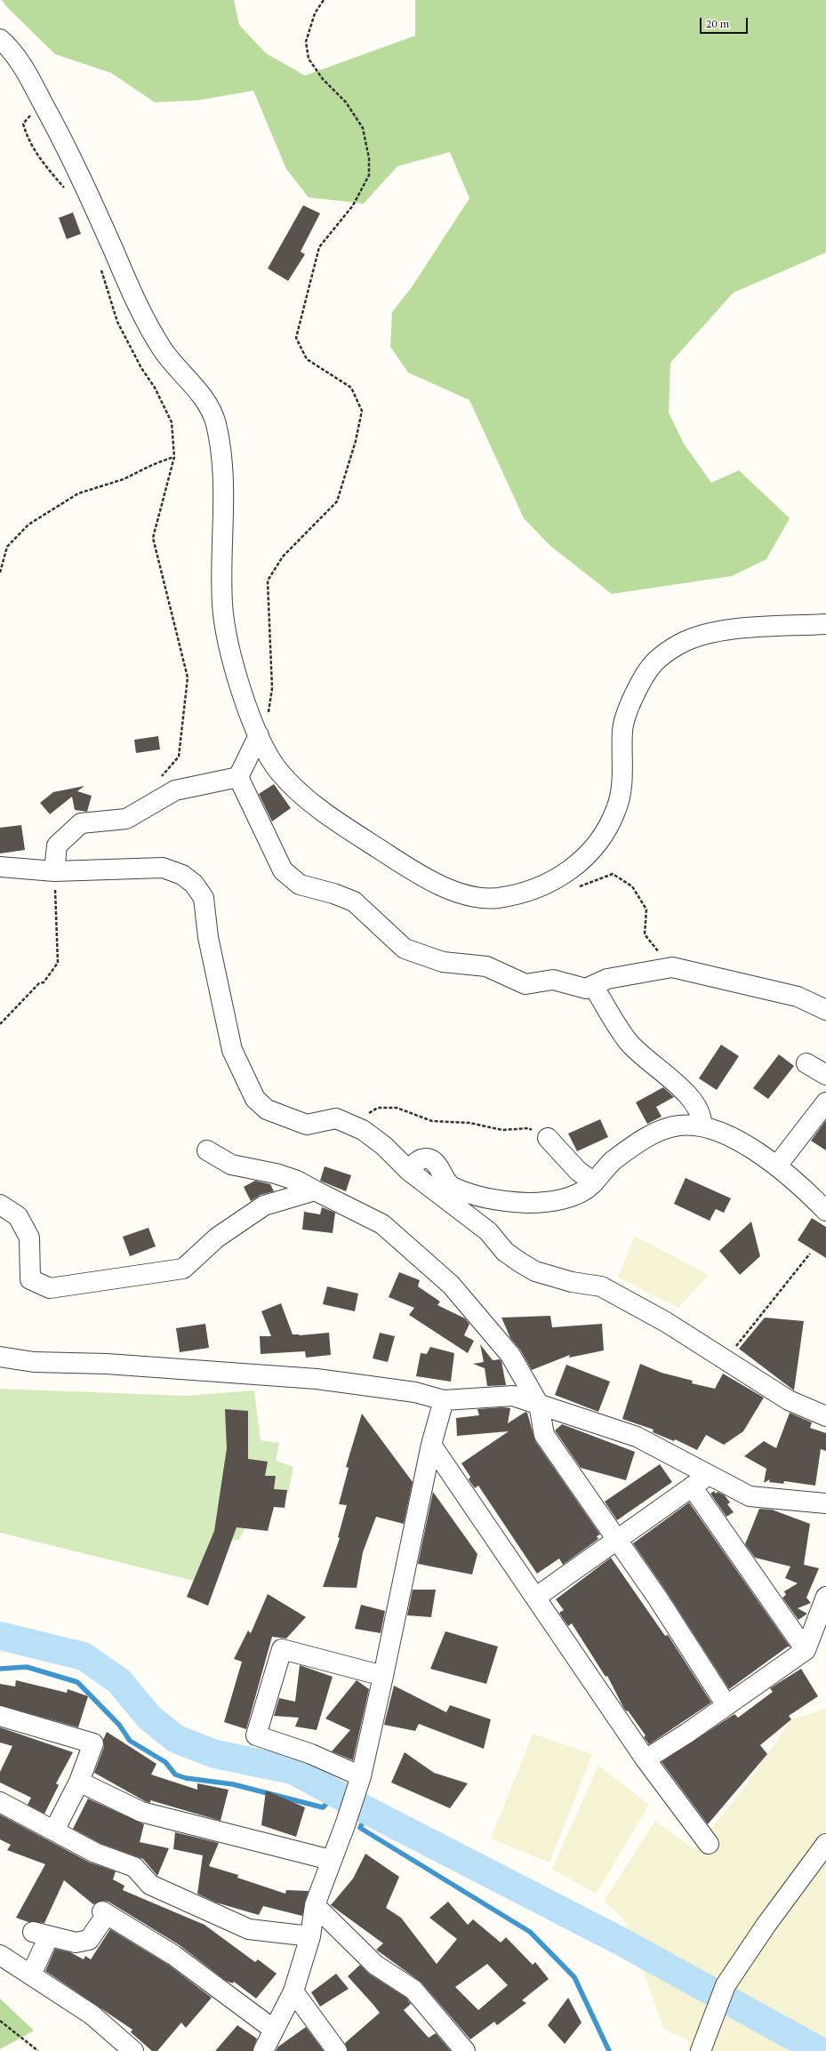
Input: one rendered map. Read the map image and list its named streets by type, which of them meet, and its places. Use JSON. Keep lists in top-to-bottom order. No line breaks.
{"scale_bar":"20 m"}
